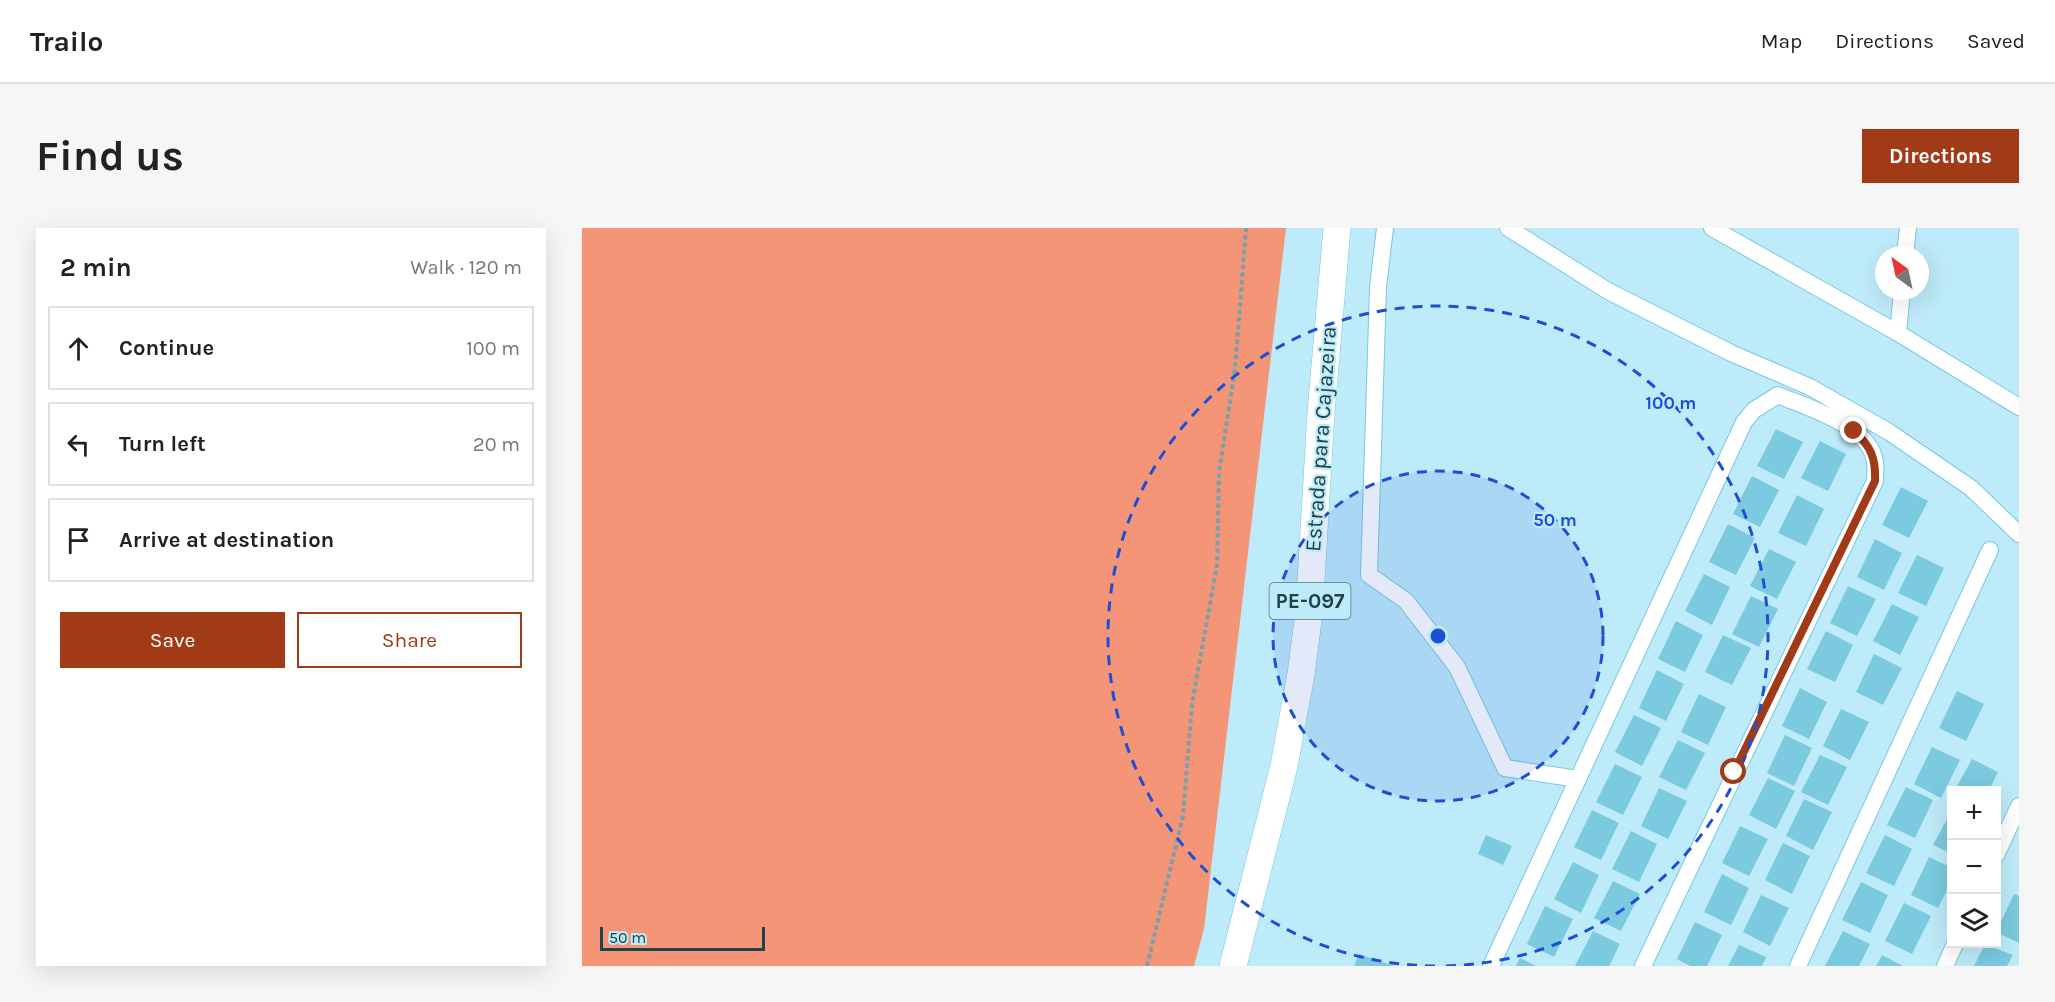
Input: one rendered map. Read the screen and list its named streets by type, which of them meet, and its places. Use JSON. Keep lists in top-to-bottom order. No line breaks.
{"streets":{"main road":["Estrada para Cajazeira","PE-097"]},"scale_bar":"50 m","north":"top left","page":{"header":"Trailo","nav":["Map","Directions","Saved"],"buttons":["Directions",["Save","Share"]],"title":"Find us","heading":["2 min","Walk · 120 m"],"list":[["Continue","100 m"],["Turn left","20 m"],"Arrive at destination"],"map_buttons":["+","−"],"scale":"50 m"},"rings":["100 m","50 m"]}
